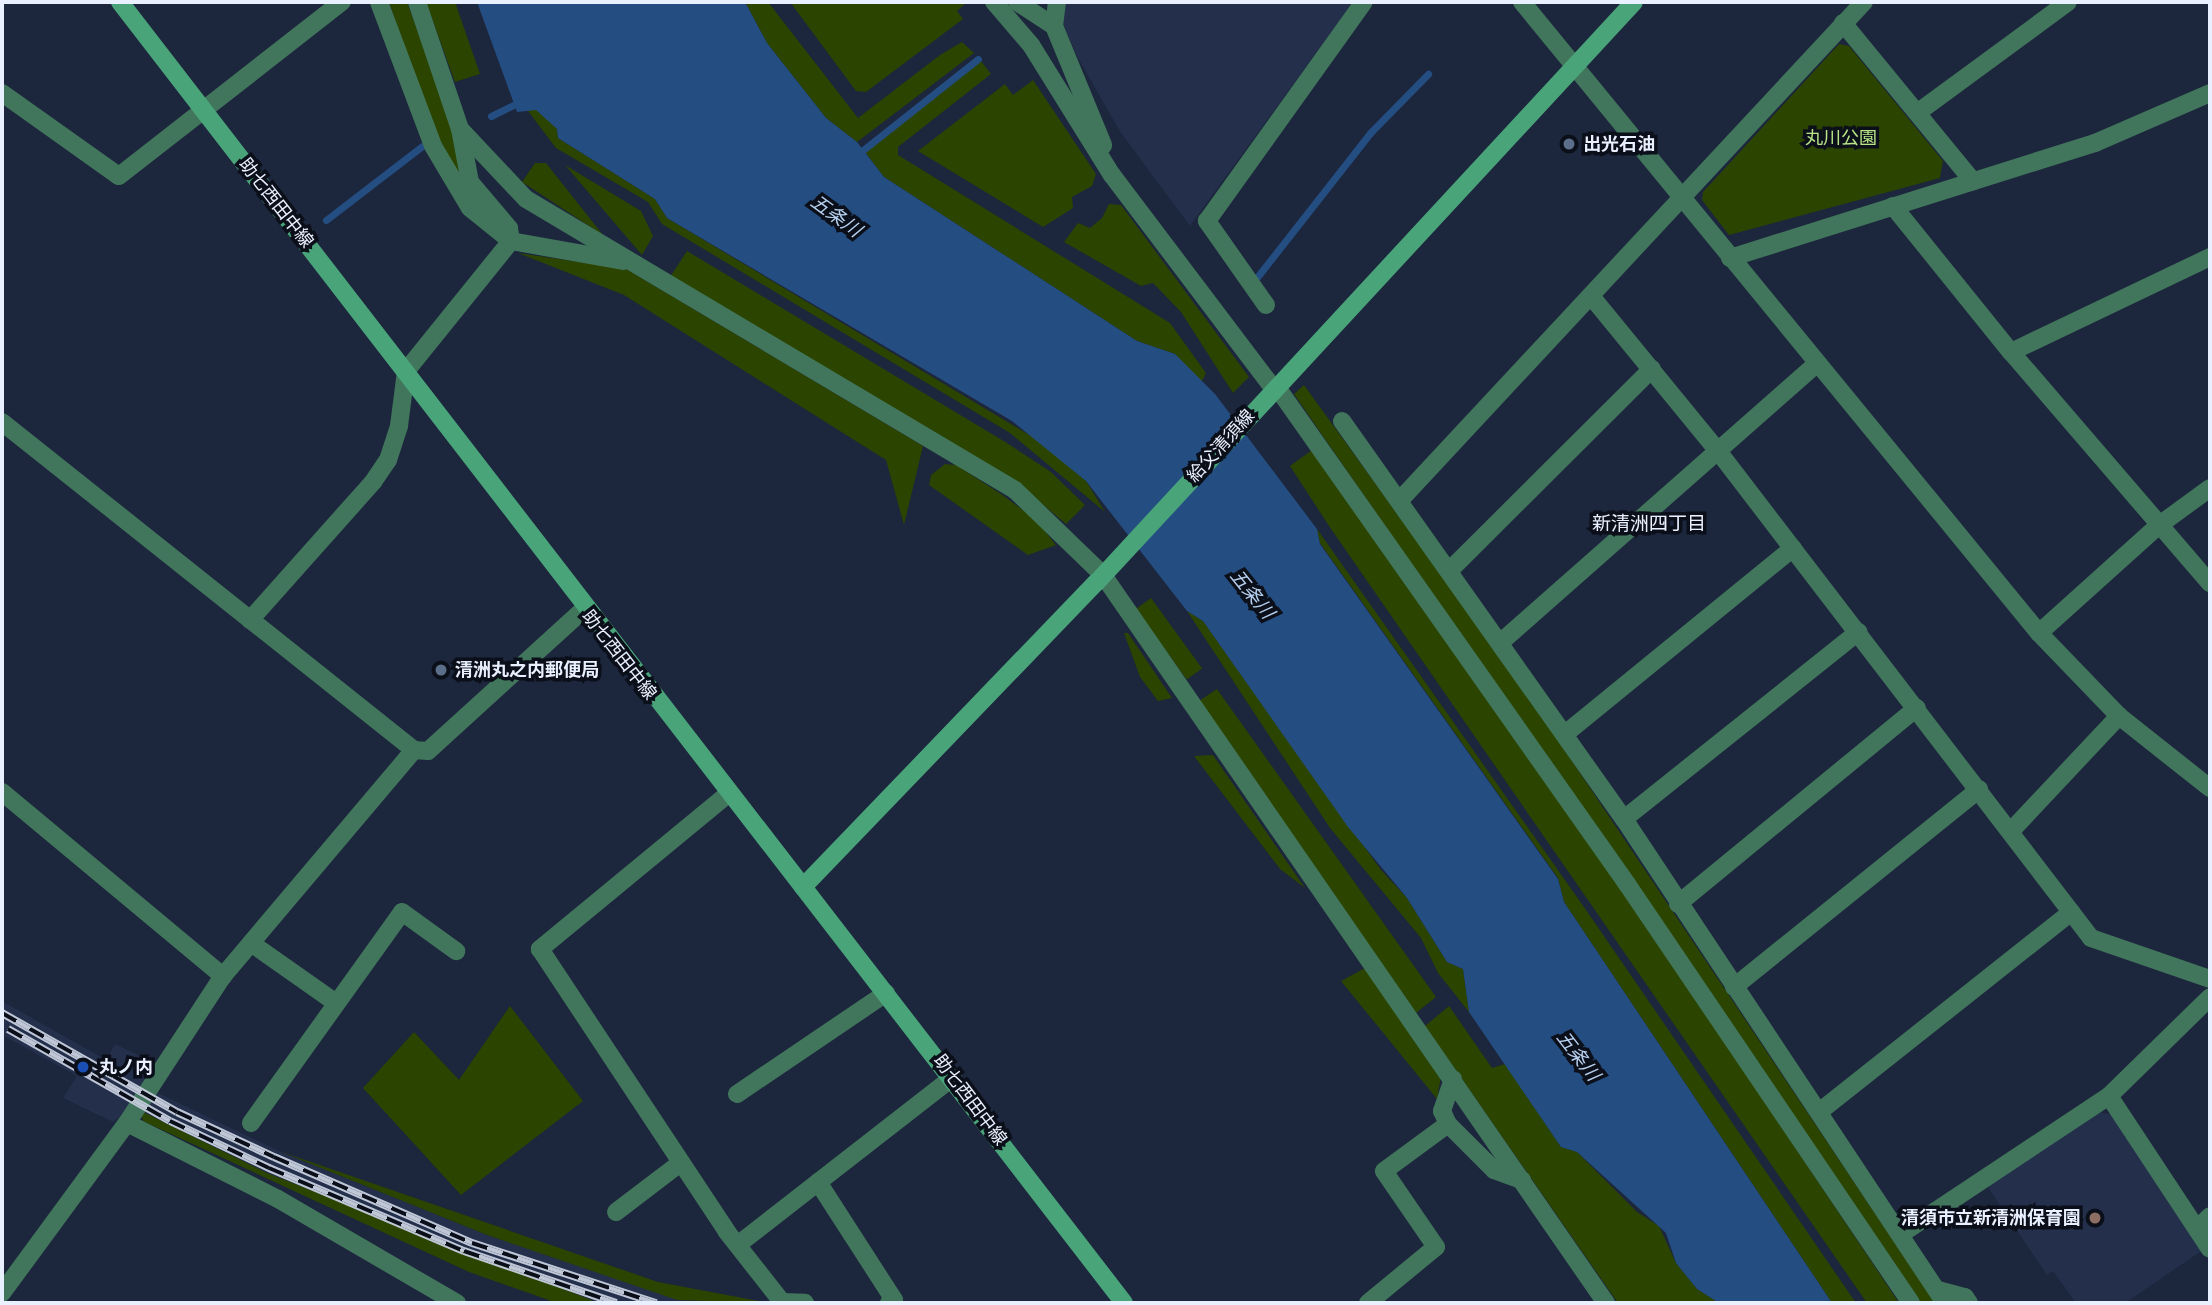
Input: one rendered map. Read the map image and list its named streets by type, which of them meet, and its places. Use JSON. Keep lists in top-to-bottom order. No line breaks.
{"streets":{"main road":["助七西田中線","給父清須線"]},"crossings":[["助七西田中線","給父清須線"]],"districts":["新清洲四丁目"],"water":["五条川"],"parks":["丸川公園"],"places":["出光石油","清洲丸之内郵便局","丸ノ内","清須市立新清洲保育園"]}
